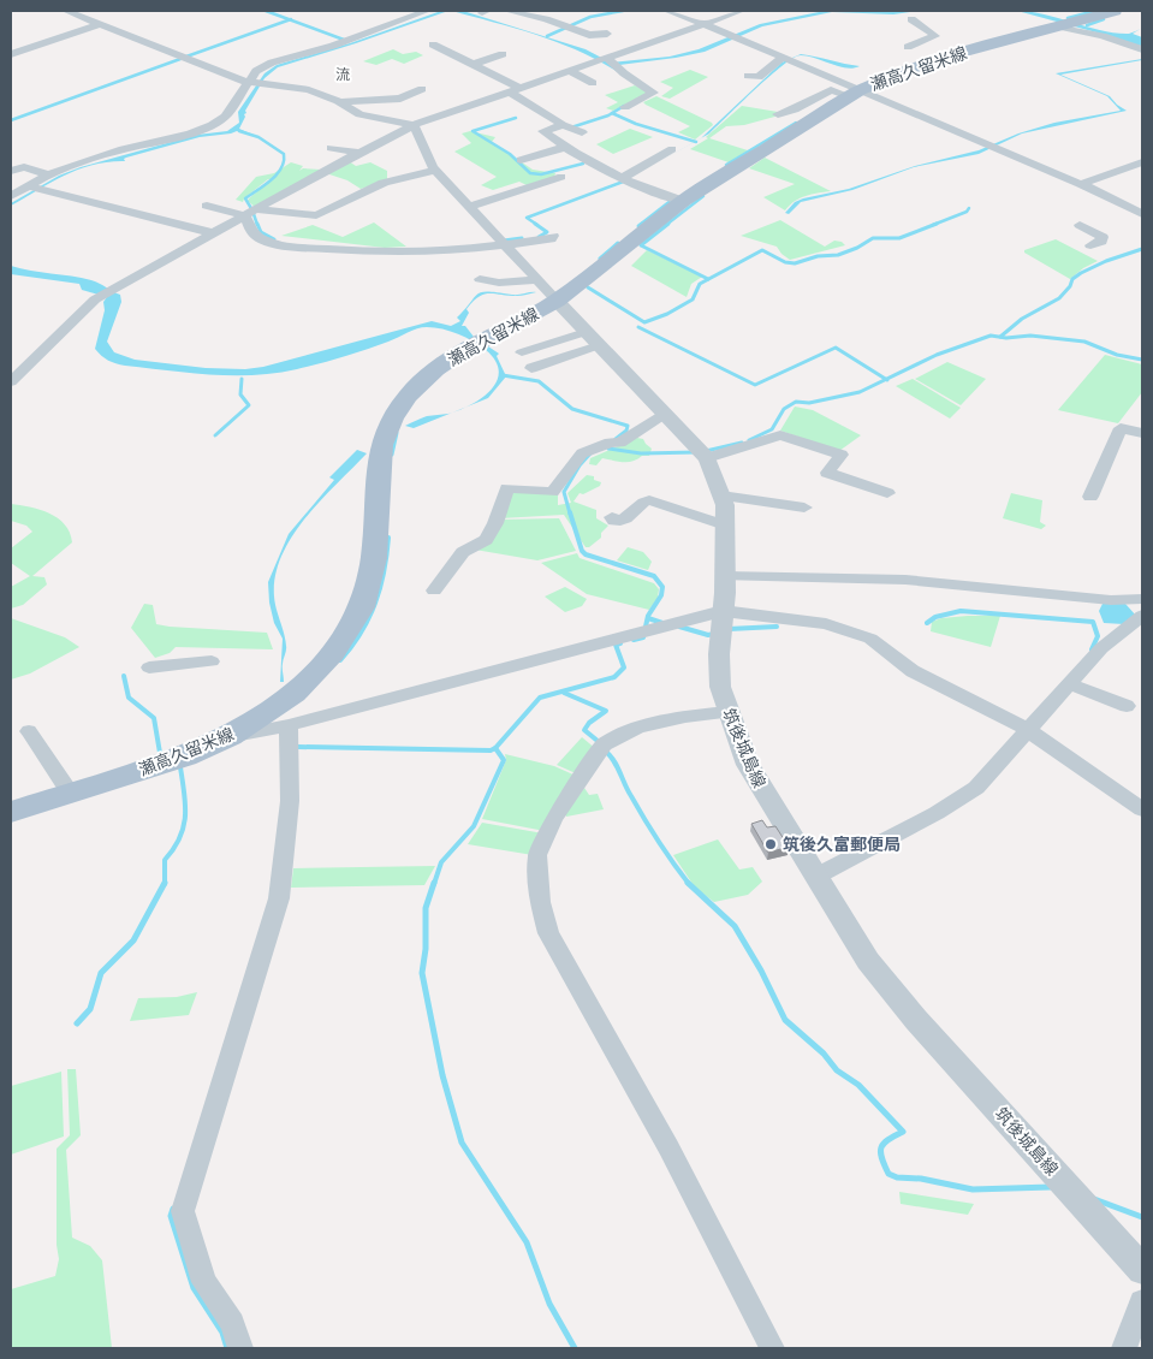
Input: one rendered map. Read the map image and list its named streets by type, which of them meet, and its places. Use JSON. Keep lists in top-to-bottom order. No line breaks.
{"streets":{"main road":["瀬高久留米線"],"street":["筑後城島線"]},"crossings":[["瀬高久留米線","筑後城島線"]],"districts":["流"],"places":["筑後久富郵便局"]}
